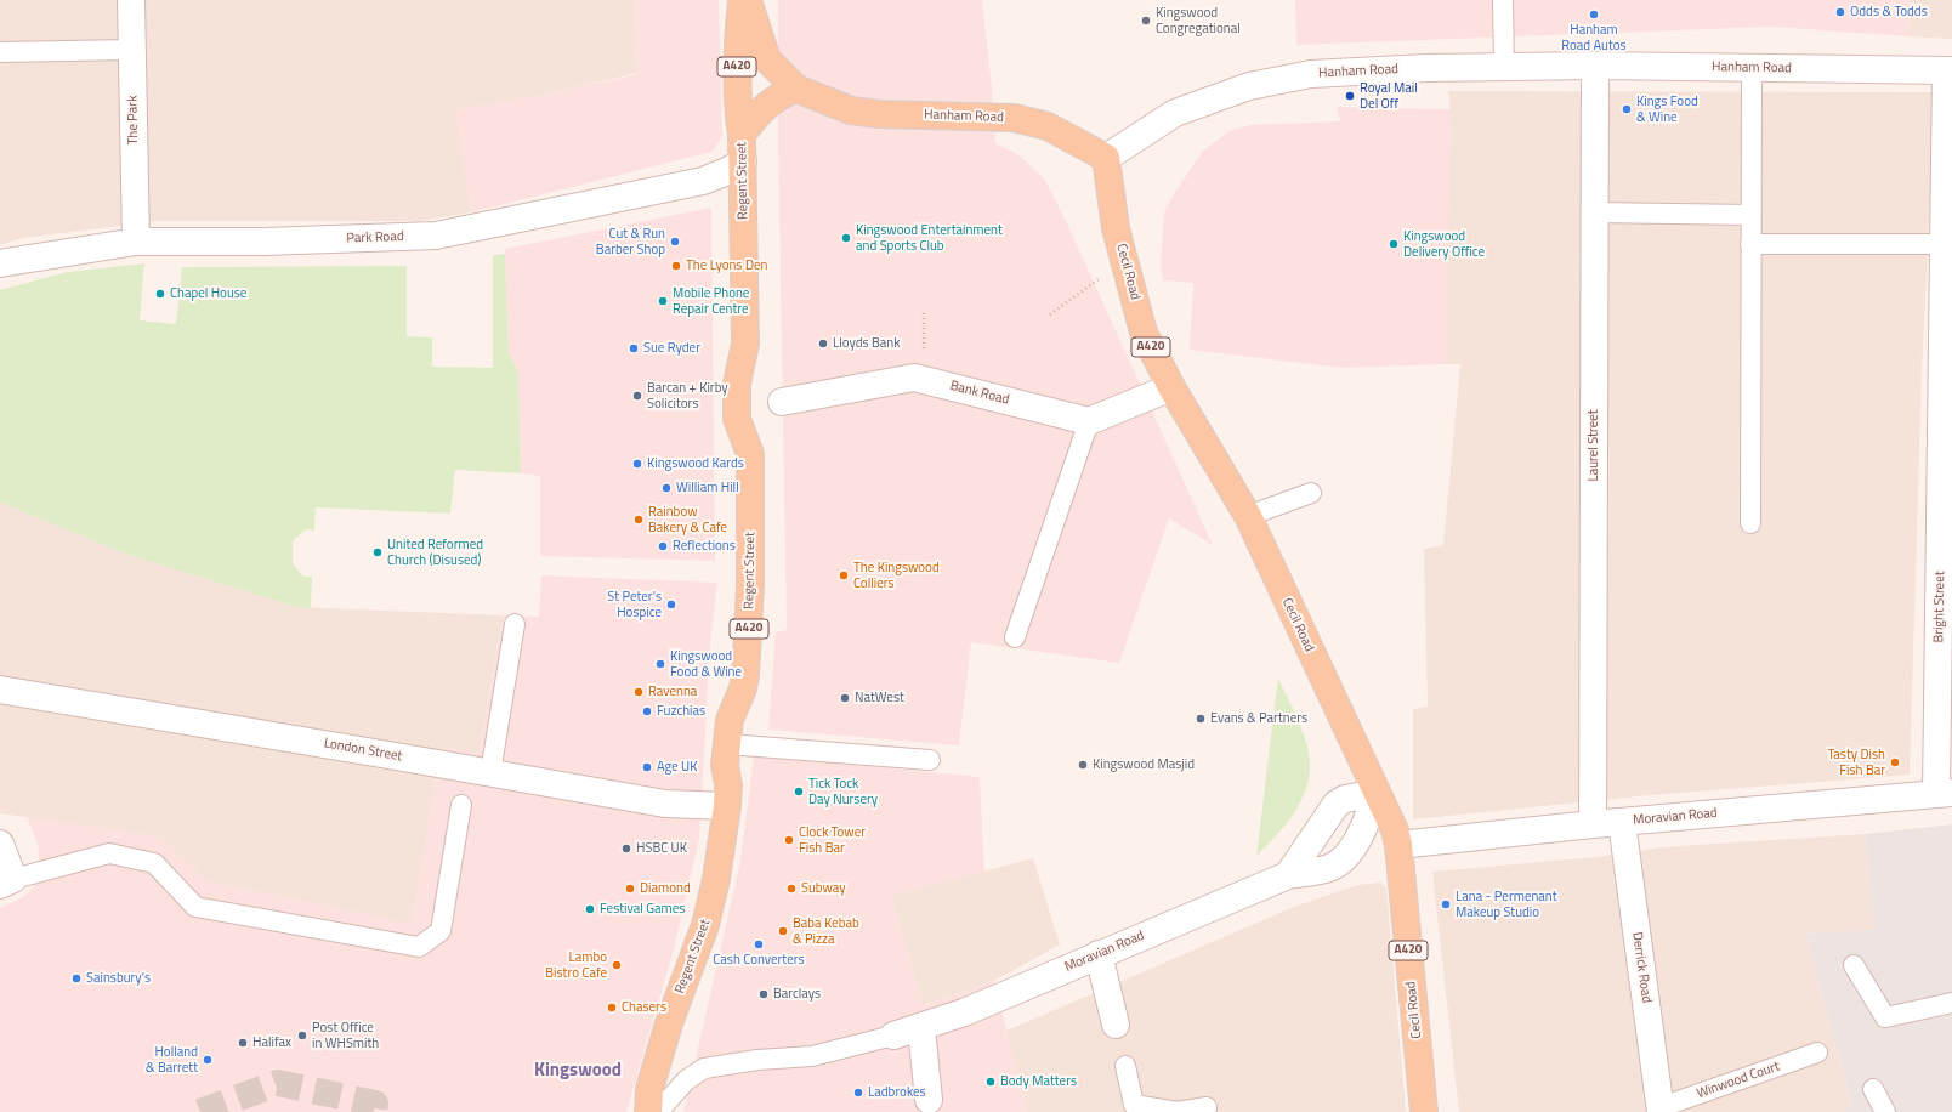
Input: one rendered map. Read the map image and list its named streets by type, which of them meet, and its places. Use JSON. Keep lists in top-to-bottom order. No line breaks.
{"streets":{"main road":["A420","Hanham Road","Regent Street","Cecil Road"],"street":["The Park","Park Road","Bank Road","Laurel Street","Bright Street","London Street","Moravian Road","Derrick Road"],"lane":["Winwood Court"]},"crossings":[["A420","Regent Street"],["Hanham Road","Cecil Road"],["Hanham Road","Laurel Street"],["Hanham Road","Bright Street"],["The Park","Park Road"],["Regent Street","Park Road"],["Regent Street","London Street"],["Cecil Road","Moravian Road"],["Laurel Street","Moravian Road"],["Bright Street","Moravian Road"],["Moravian Road","Derrick Road"],["Derrick Road","Winwood Court"]],"districts":["Kingswood"],"places":["Odds & Todds","Hanham Road Autos","Kingswood Congregational","Royal Mail Del Off","Kings Food & Wine","Kingswood Entertainment and Sports Club","Cut & Run Barber Shop","Kingswood Delivery Office","The Lyons Den","Chapel House","Mobile Phone Repair Centre","Lloyds Bank","Sue Ryder","Barcan + Kirby Solicitors","Kingswood Kards","William Hill","Rainbow Bakery & Cafe","Reflections","United Reformed Church (Disused)","The Kingswood Colliers","St Peter's Hospice","Kingswood Food & Wine","Ravenna","NatWest","Fuzchias","Evans & Partners","Tasty Dish Fish Bar","Kingswood Masjid","Age UK","Tick Tock Day Nursery","Clock Tower Fish Bar","HSBC UK","Diamond","Subway","Lana - Permenant Makeup Studio","Festival Games","Baba Kebab & Pizza","Cash Converters","Lambo Bistro Cafe","Sainsbury's","Barclays","Chasers","Post Office in WHSmith","Halifax","Holland & Barrett","Body Matters","Ladbrokes"]}
